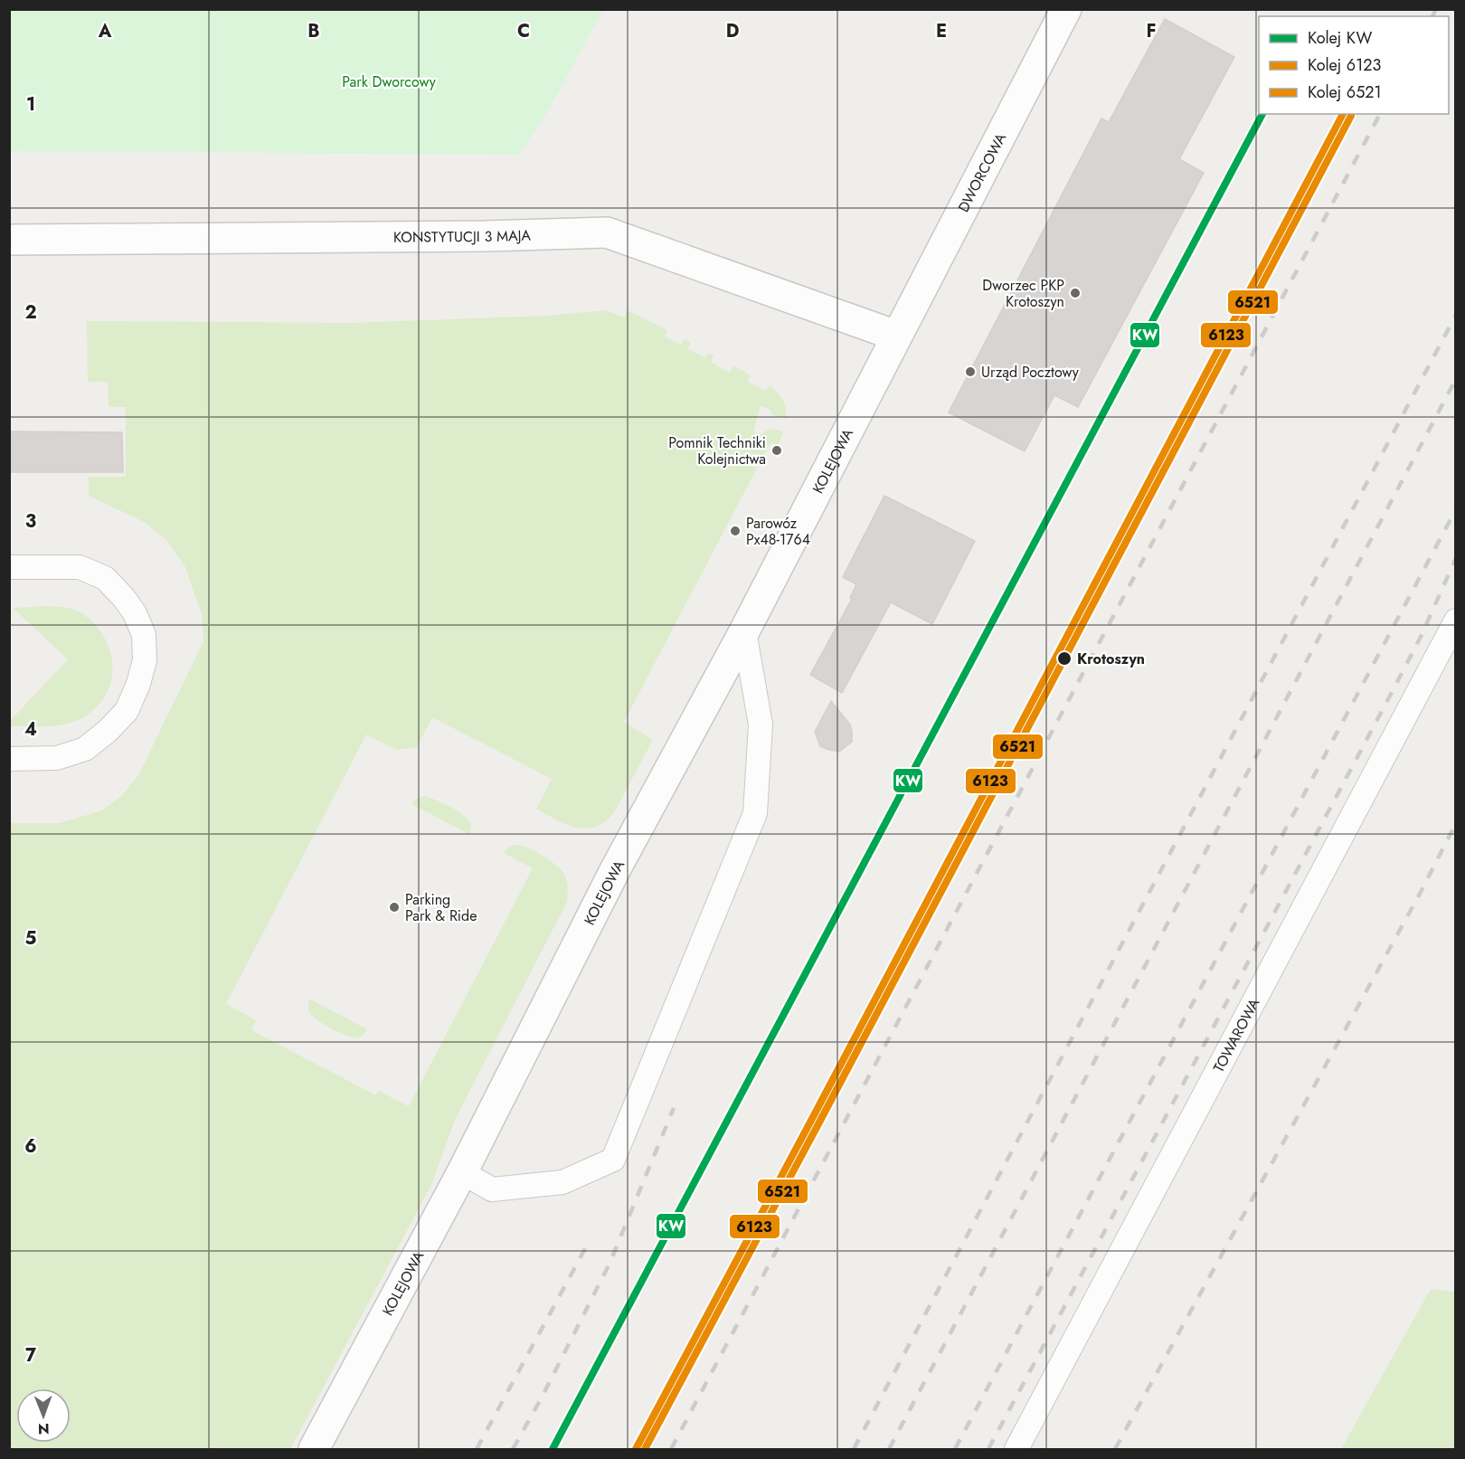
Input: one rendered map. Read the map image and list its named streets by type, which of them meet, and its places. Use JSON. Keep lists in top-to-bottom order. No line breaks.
{"streets":{"street":["DWORCOWA","KONSTYTUCJI 3 MAJA","KOLEJOWA"],"lane":["TOWAROWA"]},"crossings":[["DWORCOWA","KONSTYTUCJI 3 MAJA"],["DWORCOWA","KOLEJOWA"],["KONSTYTUCJI 3 MAJA","KOLEJOWA"]],"parks":["Park Dworcowy"],"places":["Dworzec PKP Krotoszyn","Urząd Pocztowy","Pomnik Techniki Kolejnictwa","Parowóz Px48-1764","Krotoszyn","Parking Park & Ride"],"lines":["rail line KW","rail line 6123","rail line 6521"],"legend":["Kolej KW","Kolej 6123","Kolej 6521"],"north":"bottom","grid":{"columns":["A","B","C","D","E","F"],"rows":["1","2","3","4","5","6","7"]}}
